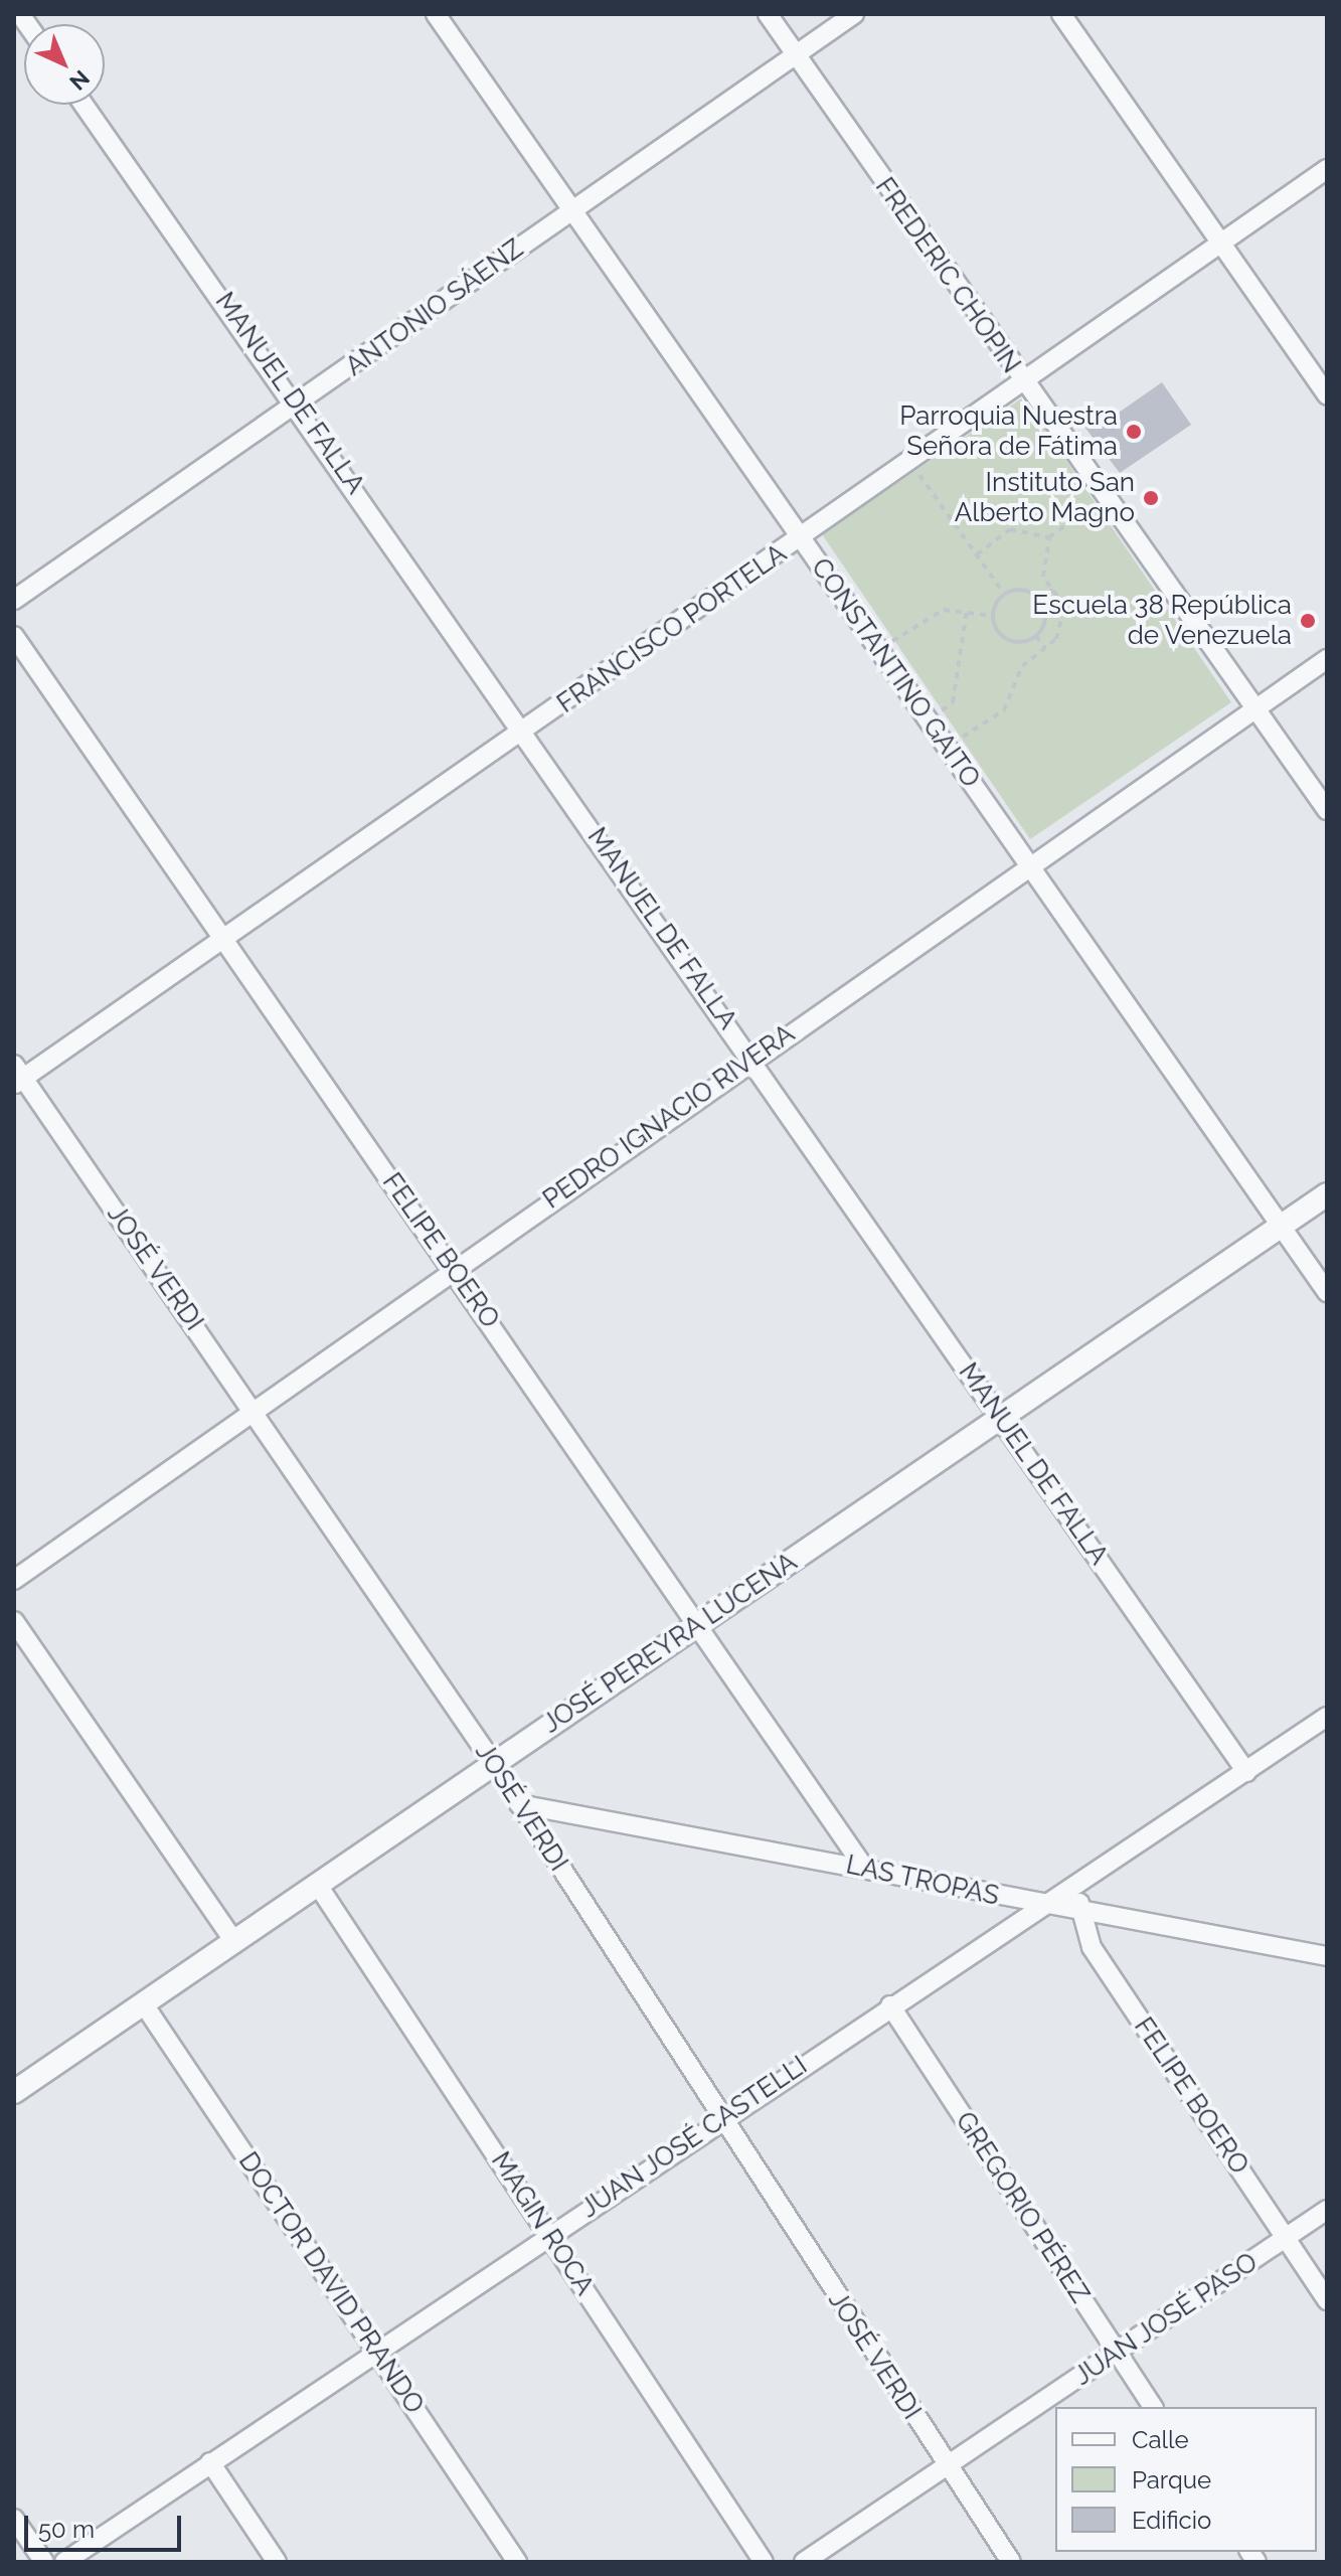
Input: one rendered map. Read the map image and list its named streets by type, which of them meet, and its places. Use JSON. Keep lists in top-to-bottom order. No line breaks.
{"streets":{"street":["FREDERIC CHOPIN","ANTONIO SÁENZ","MANUEL DE FALLA","FRANCISCO PORTELA","CONSTANTINO GAITO","PEDRO IGNACIO RIVERA","FELIPE BOERO","JOSÉ VERDI","JOSÉ PEREYRA LUCENA","LAS TROPAS","JUAN JOSÉ CASTELLI","GREGORIO PÉREZ","MAGIN ROCA","DOCTOR DAVID PRANDO","JUAN JOSÉ PASO"]},"crossings":[["FREDERIC CHOPIN","ANTONIO SÁENZ"],["FREDERIC CHOPIN","FRANCISCO PORTELA"],["FREDERIC CHOPIN","PEDRO IGNACIO RIVERA"],["ANTONIO SÁENZ","MANUEL DE FALLA"],["ANTONIO SÁENZ","CONSTANTINO GAITO"],["MANUEL DE FALLA","FRANCISCO PORTELA"],["MANUEL DE FALLA","PEDRO IGNACIO RIVERA"],["MANUEL DE FALLA","JOSÉ PEREYRA LUCENA"],["MANUEL DE FALLA","JUAN JOSÉ CASTELLI"],["FRANCISCO PORTELA","CONSTANTINO GAITO"],["FRANCISCO PORTELA","FELIPE BOERO"],["FRANCISCO PORTELA","JOSÉ VERDI"],["CONSTANTINO GAITO","PEDRO IGNACIO RIVERA"],["CONSTANTINO GAITO","JOSÉ PEREYRA LUCENA"],["PEDRO IGNACIO RIVERA","FELIPE BOERO"],["PEDRO IGNACIO RIVERA","JOSÉ VERDI"],["FELIPE BOERO","JOSÉ PEREYRA LUCENA"],["FELIPE BOERO","LAS TROPAS"],["FELIPE BOERO","JUAN JOSÉ CASTELLI"],["FELIPE BOERO","JUAN JOSÉ PASO"],["JOSÉ VERDI","JOSÉ PEREYRA LUCENA"],["JOSÉ VERDI","LAS TROPAS"],["JOSÉ VERDI","JUAN JOSÉ CASTELLI"],["JOSÉ VERDI","JUAN JOSÉ PASO"],["JOSÉ PEREYRA LUCENA","MAGIN ROCA"],["JOSÉ PEREYRA LUCENA","DOCTOR DAVID PRANDO"],["LAS TROPAS","JUAN JOSÉ CASTELLI"],["JUAN JOSÉ CASTELLI","GREGORIO PÉREZ"],["JUAN JOSÉ CASTELLI","MAGIN ROCA"],["JUAN JOSÉ CASTELLI","DOCTOR DAVID PRANDO"],["GREGORIO PÉREZ","JUAN JOSÉ PASO"]],"places":["Parroquia Nuestra Señora de Fátima","Instituto San Alberto Magno","Escuela 38 República de Venezuela"],"legend":["Calle","Parque","Edificio"],"scale_bar":"50 m","north":"bottom right"}
